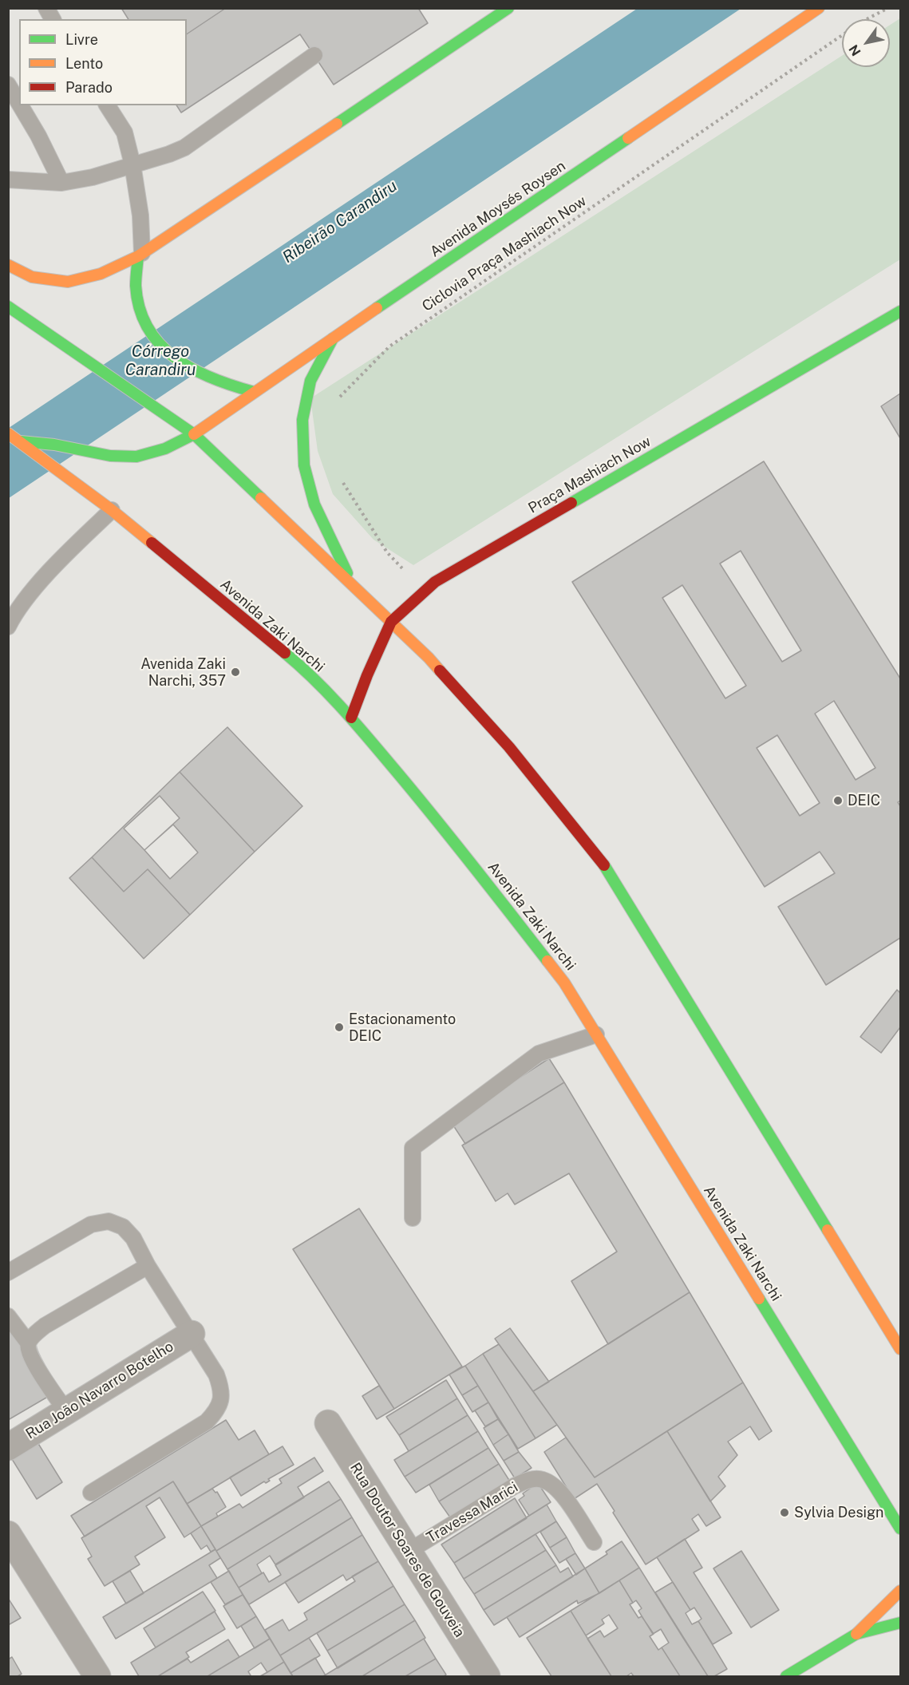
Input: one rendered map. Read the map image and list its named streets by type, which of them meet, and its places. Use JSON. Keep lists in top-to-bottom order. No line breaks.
{"streets":{"main road":["Avenida Moysés Roysen","Praça Mashiach Now","Avenida Zaki Narchi"],"street":["Rua João Navarro Botelho","Rua Doutor Soares de Gouveia"],"lane":["Travessa Marici"],"path":["Ciclovia Praça Mashiach Now"]},"crossings":[["Avenida Moysés Roysen","Avenida Zaki Narchi"],["Praça Mashiach Now","Avenida Zaki Narchi"],["Travessa Marici","Rua Doutor Soares de Gouveia"]],"water":["Ribeirão Carandiru","Córrego Carandiru"],"places":["Avenida Zaki Narchi, 357","DEIC","Estacionamento DEIC","Sylvia Design"],"legend":["Livre","Lento","Parado"],"north":"bottom left"}
